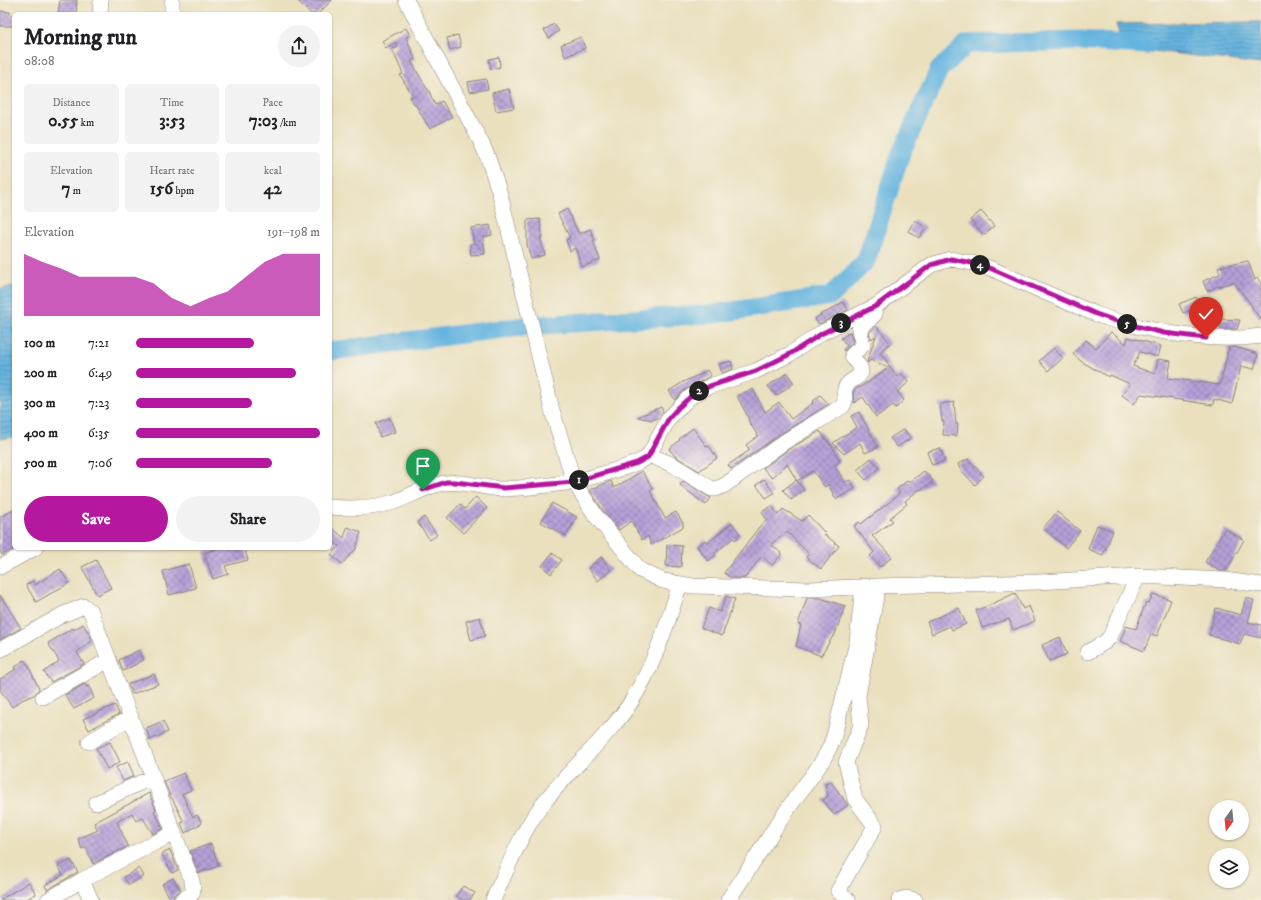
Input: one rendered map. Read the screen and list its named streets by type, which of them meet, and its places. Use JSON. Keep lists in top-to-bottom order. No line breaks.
{"north":"bottom","page":{"heading":["Morning run","08:08"],"stats":[["Distance","0.55 km"],["Time","3:53"],["Pace","7:03 /km"],["Elevation","7 m"],["Heart rate","156 bpm"],["kcal","42"]],"chart":["Elevation","191–198 m"],"pins":["4","3","5","2","1"],"list":[{"name":"100 m","note":"7:21"},{"name":"200 m","note":"6:49"},{"name":"300 m","note":"7:23"},{"name":"400 m","note":"6:35"},{"name":"500 m","note":"7:06"}],"buttons":["Save","Share"]}}
